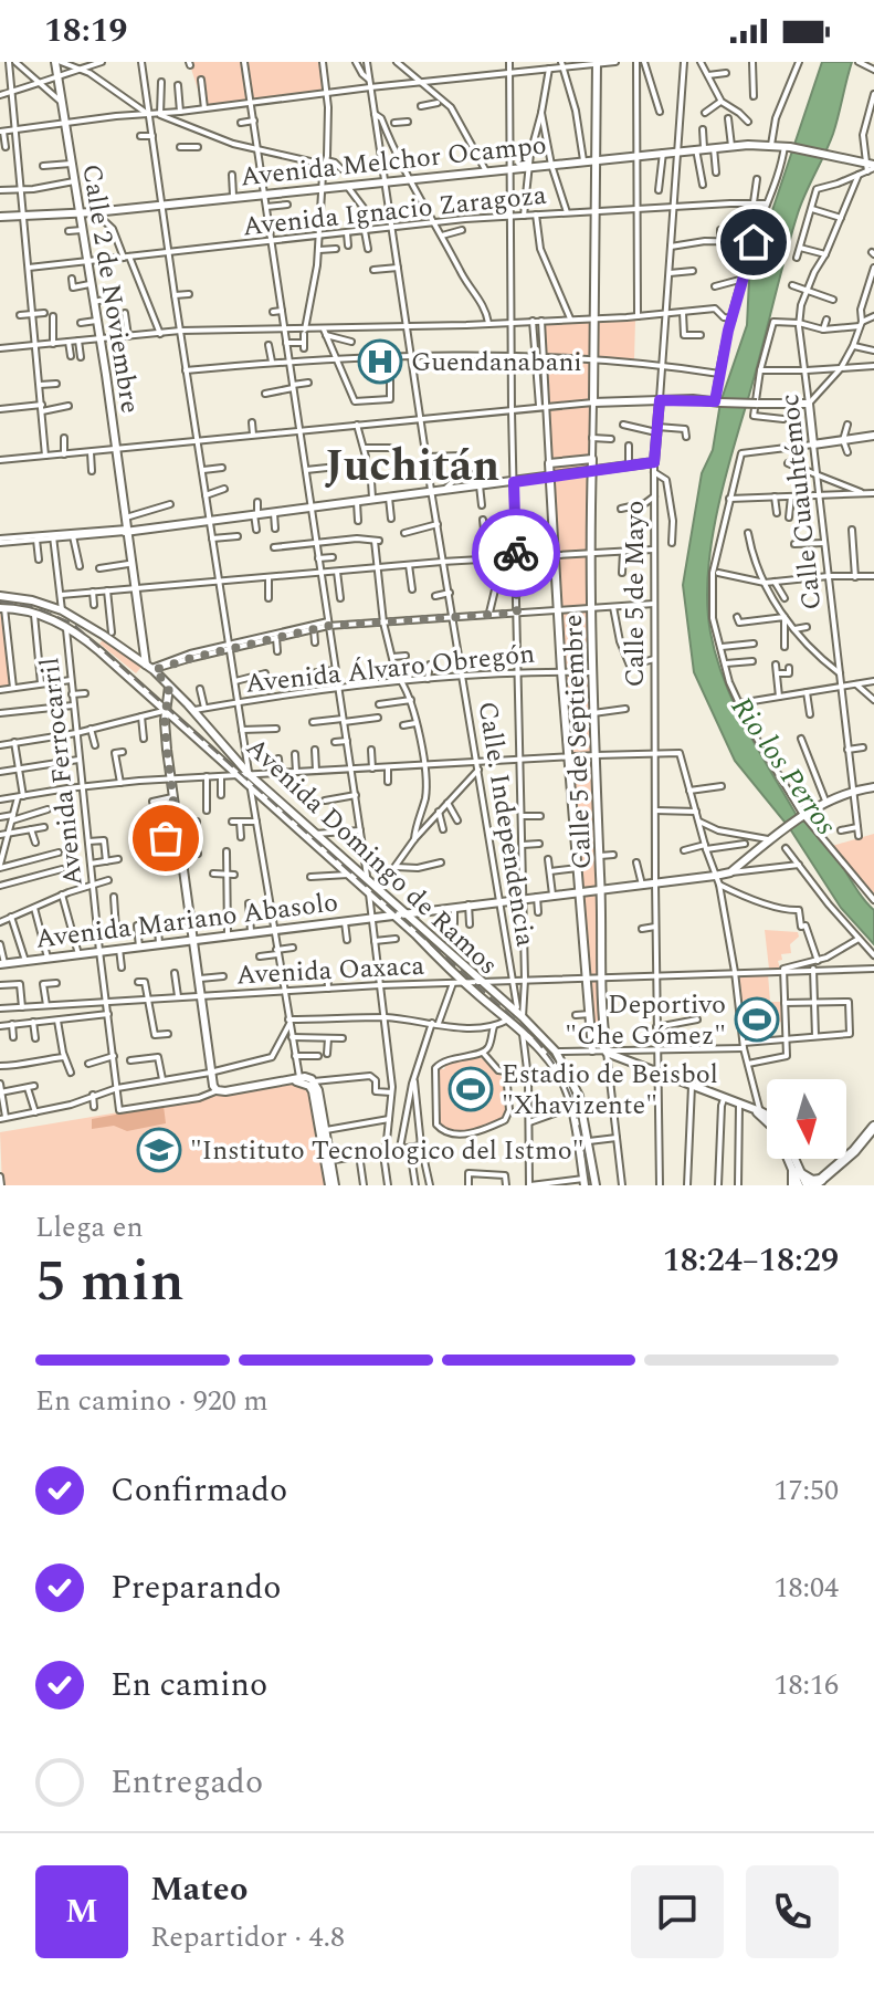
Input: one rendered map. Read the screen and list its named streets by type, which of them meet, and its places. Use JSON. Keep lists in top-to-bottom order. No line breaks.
{"streets":{"street":["Avenida Melchor Ocampo","Avenida Ignacio Zaragoza","Calle 2 de Noviembre","Calle Cuauhtémoc","Calle 5 de Mayo","Avenida Álvaro Obregón","Calle 5 de Septiembre","Avenida Ferrocarril","Calle. Independencia","Avenida Domingo de Ramos","Avenida Mariano Abasolo","Avenida Oaxaca"]},"crossings":[["Avenida Melchor Ocampo","Calle 2 de Noviembre"],["Avenida Melchor Ocampo","Calle 5 de Mayo"],["Avenida Melchor Ocampo","Calle 5 de Septiembre"],["Avenida Melchor Ocampo","Calle. Independencia"],["Avenida Ignacio Zaragoza","Calle 2 de Noviembre"],["Avenida Ignacio Zaragoza","Calle 5 de Mayo"],["Avenida Ignacio Zaragoza","Calle 5 de Septiembre"],["Avenida Ignacio Zaragoza","Calle. Independencia"],["Calle 2 de Noviembre","Avenida Domingo de Ramos"],["Calle 5 de Mayo","Avenida Mariano Abasolo"],["Calle 5 de Mayo","Avenida Oaxaca"],["Avenida Álvaro Obregón","Calle 5 de Septiembre"],["Avenida Álvaro Obregón","Calle. Independencia"],["Avenida Álvaro Obregón","Avenida Domingo de Ramos"],["Calle 5 de Septiembre","Avenida Mariano Abasolo"],["Calle 5 de Septiembre","Avenida Oaxaca"],["Avenida Ferrocarril","Avenida Mariano Abasolo"],["Avenida Ferrocarril","Avenida Oaxaca"],["Calle. Independencia","Avenida Domingo de Ramos"],["Calle. Independencia","Avenida Mariano Abasolo"],["Calle. Independencia","Avenida Oaxaca"],["Avenida Domingo de Ramos","Avenida Mariano Abasolo"],["Avenida Domingo de Ramos","Avenida Oaxaca"]],"districts":["Juchitán"],"water":["Rio los Perros"],"places":{"hospital":["Guendanabani"],"sports":["Deportivo \"Che Gómez\"","Estadio de Beisbol \"Xhavizente\""],"school or university":["\"Instituto Tecnologico del Istmo\""]},"north":"bottom","page":{"status":"18:19","heading":["5 min","Llega en","18:24–18:29"],"panel":["Mateo","Repartidor · 4.8"],"bar":"En camino · 920 m","list":[["Confirmado","17:50"],["Preparando","18:04"],["En camino","18:16"],"Entregado"],"round":"M"}}
